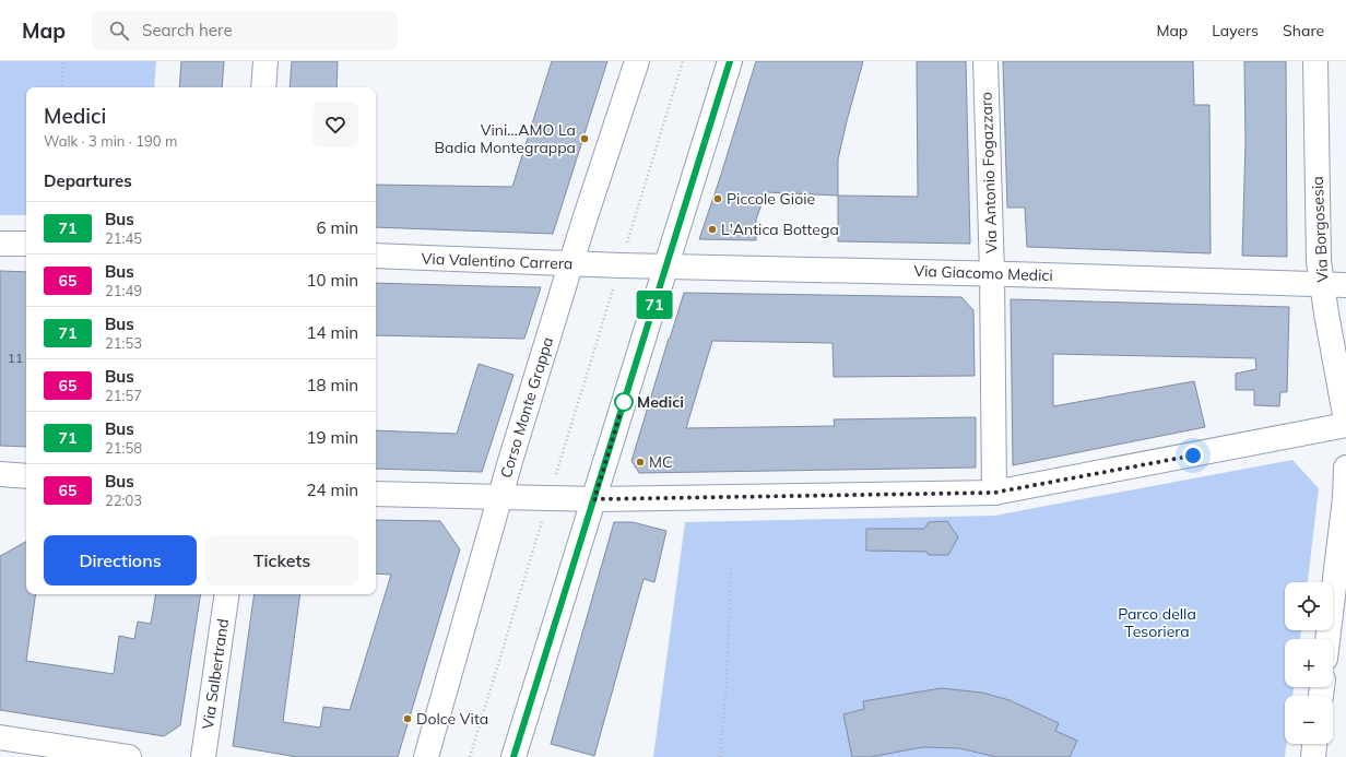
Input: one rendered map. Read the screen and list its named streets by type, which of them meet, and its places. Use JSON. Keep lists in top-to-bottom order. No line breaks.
{"streets":{"street":["Via Antonio Fogazzaro","Via Borgosesia","Via Valentino Carrera","Via Giacomo Medici","Corso Monte Grappa","Via Salbertrand"]},"crossings":[["Via Antonio Fogazzaro","Via Giacomo Medici"],["Via Borgosesia","Via Giacomo Medici"],["Via Valentino Carrera","Via Giacomo Medici"],["Via Valentino Carrera","Corso Monte Grappa"]],"parks":["Parco della Tesoriera"],"places":["Vini...AMO La Badia Montegrappa","Piccole Gioie","L'Antica Bottega","Medici","MC","Dolce Vita"],"lines":["bus line 71"],"house_numbers":["11"],"page":{"header":"Map","search":"Search here","nav":["Map","Layers","Share"],"on_map":"71","heading":[["Medici","Walk · 3 min · 190 m"],"Departures"],"list":[{"mark":"71","name":"Bus","note":"21:45","value":"6 min"},{"mark":"65","name":"Bus","note":"21:49","value":"10 min"},{"mark":"71","name":"Bus","note":"21:53","value":"14 min"},{"mark":"65","name":"Bus","note":"21:57","value":"18 min"},{"mark":"71","name":"Bus","note":"21:58","value":"19 min"},{"mark":"65","name":"Bus","note":"22:03","value":"24 min"}],"buttons":["Directions","Tickets"],"map_buttons":["+","−"]}}
